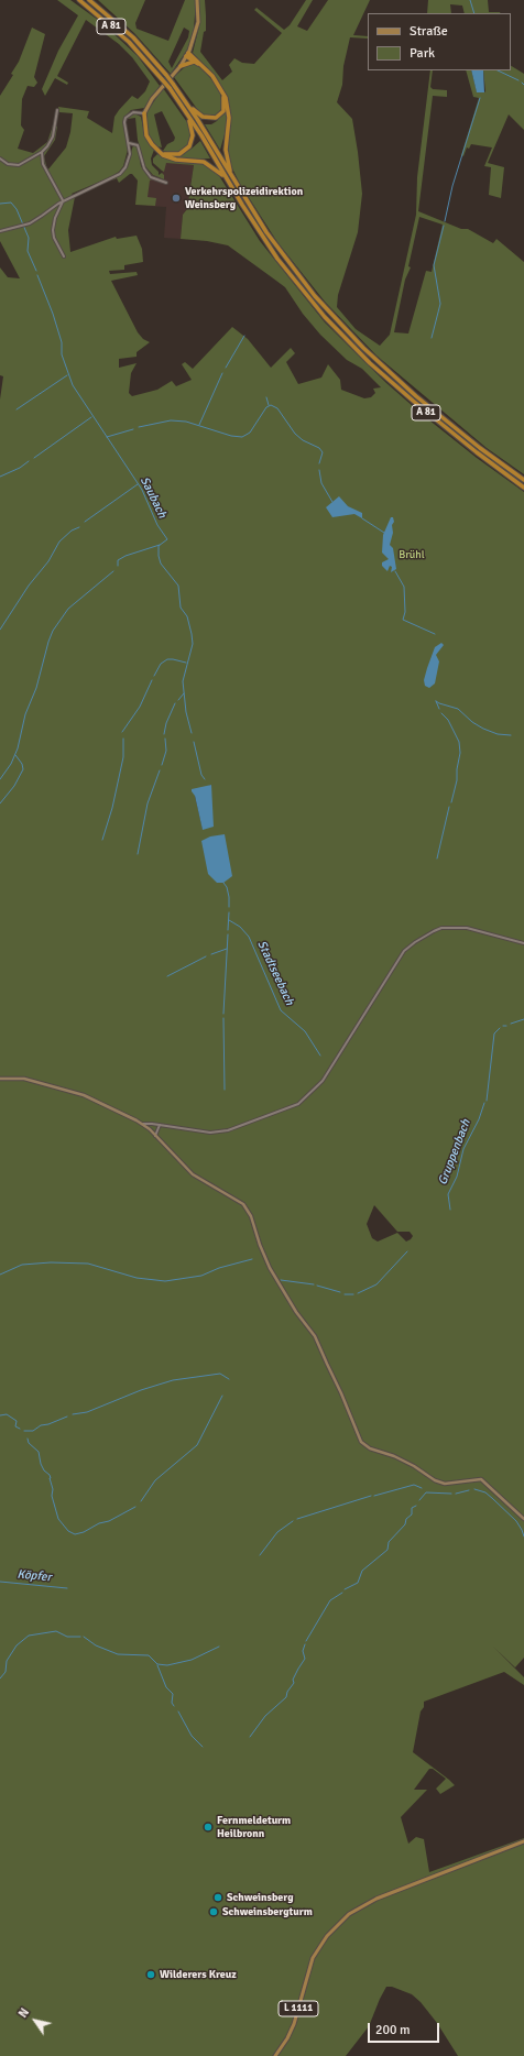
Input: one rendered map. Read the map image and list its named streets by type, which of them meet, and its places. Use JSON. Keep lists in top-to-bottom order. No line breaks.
{"streets":{"highway":["A 81"],"main road":["L 1111"]},"water":["Saubach","Stadtseebach","Gruppenbach","Köpfer"],"parks":["Brühl"],"places":["Verkehrspolizeidirektion Weinsberg","Fernmeldeturm Heilbronn","Schweinsberg","Schweinsbergturm","Wilderers Kreuz"],"legend":["Straße","Park"],"scale_bar":"200 m","north":"top left"}
